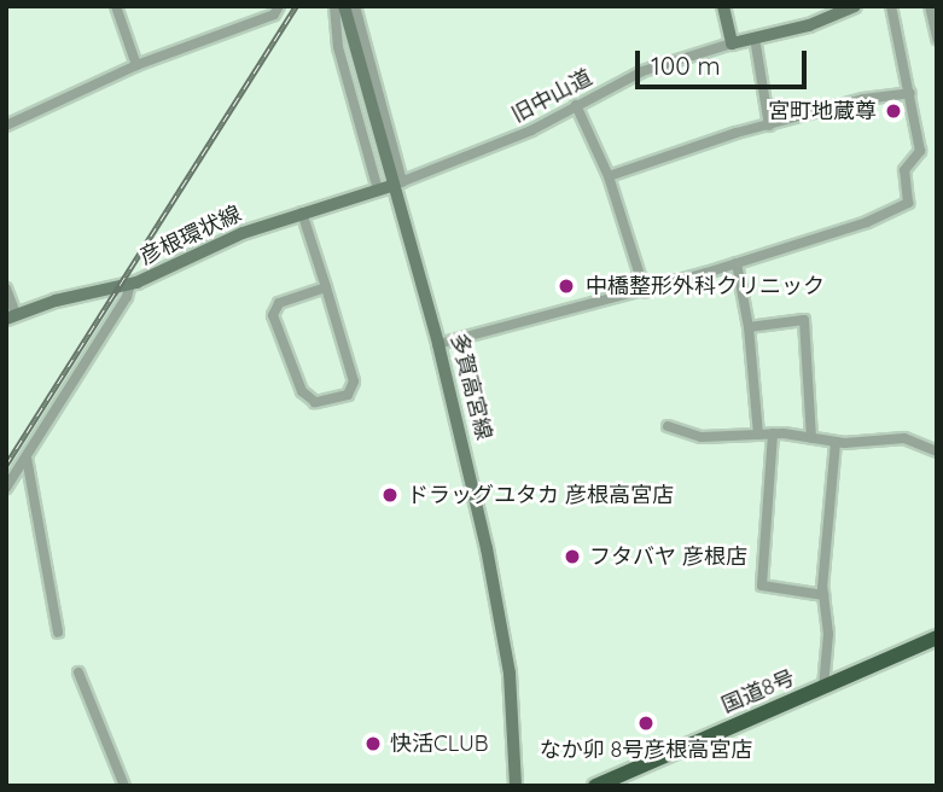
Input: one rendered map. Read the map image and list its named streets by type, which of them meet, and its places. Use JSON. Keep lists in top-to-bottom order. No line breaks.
{"streets":{"highway":["国道8号"],"main road":["彦根環状線","多賀高宮線"],"street":["旧中山道"]},"crossings":[["旧中山道","彦根環状線"],["旧中山道","多賀高宮線"],["彦根環状線","多賀高宮線"]],"places":["宮町地蔵尊","中橋整形外科クリニック","ドラッグユタカ 彦根高宮店","フタバヤ 彦根店","なか卯 8号彦根高宮店","快活CLUB"],"scale_bar":"100 m"}
